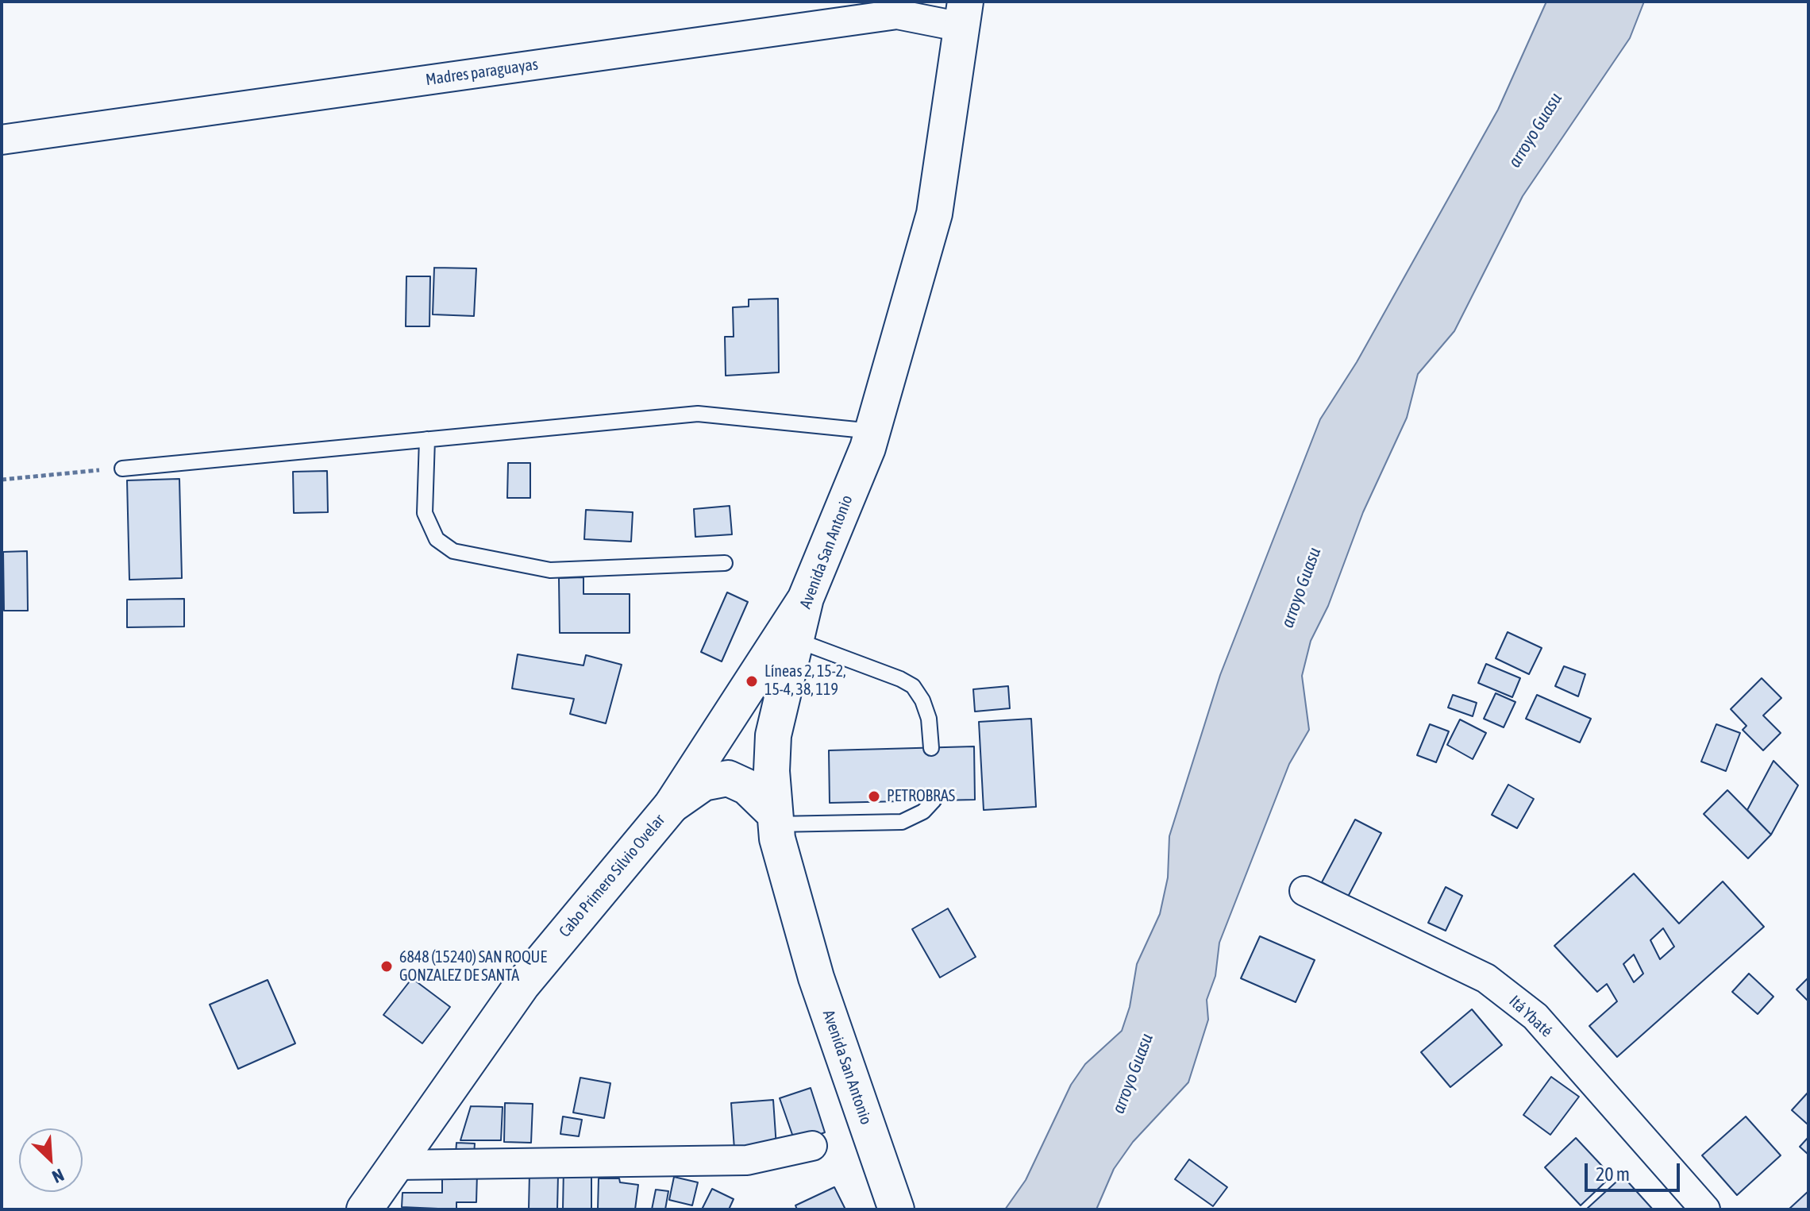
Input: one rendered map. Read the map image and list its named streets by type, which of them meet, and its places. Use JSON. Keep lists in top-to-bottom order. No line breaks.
{"streets":{"main road":["Avenida San Antonio","Cabo Primero Silvio Ovelar"],"street":["Madres paraguayas","Itá Ybaté"]},"crossings":[["Madres paraguayas","Avenida San Antonio"],["Avenida San Antonio","Cabo Primero Silvio Ovelar"]],"water":["arroyo Guasu"],"places":["Líneas 2, 15-2, 15-4, 38, 119","PETROBRAS","6848 (15240) SAN ROQUE GONZALEZ DE SANTA"],"scale_bar":"20 m","north":"bottom right"}
